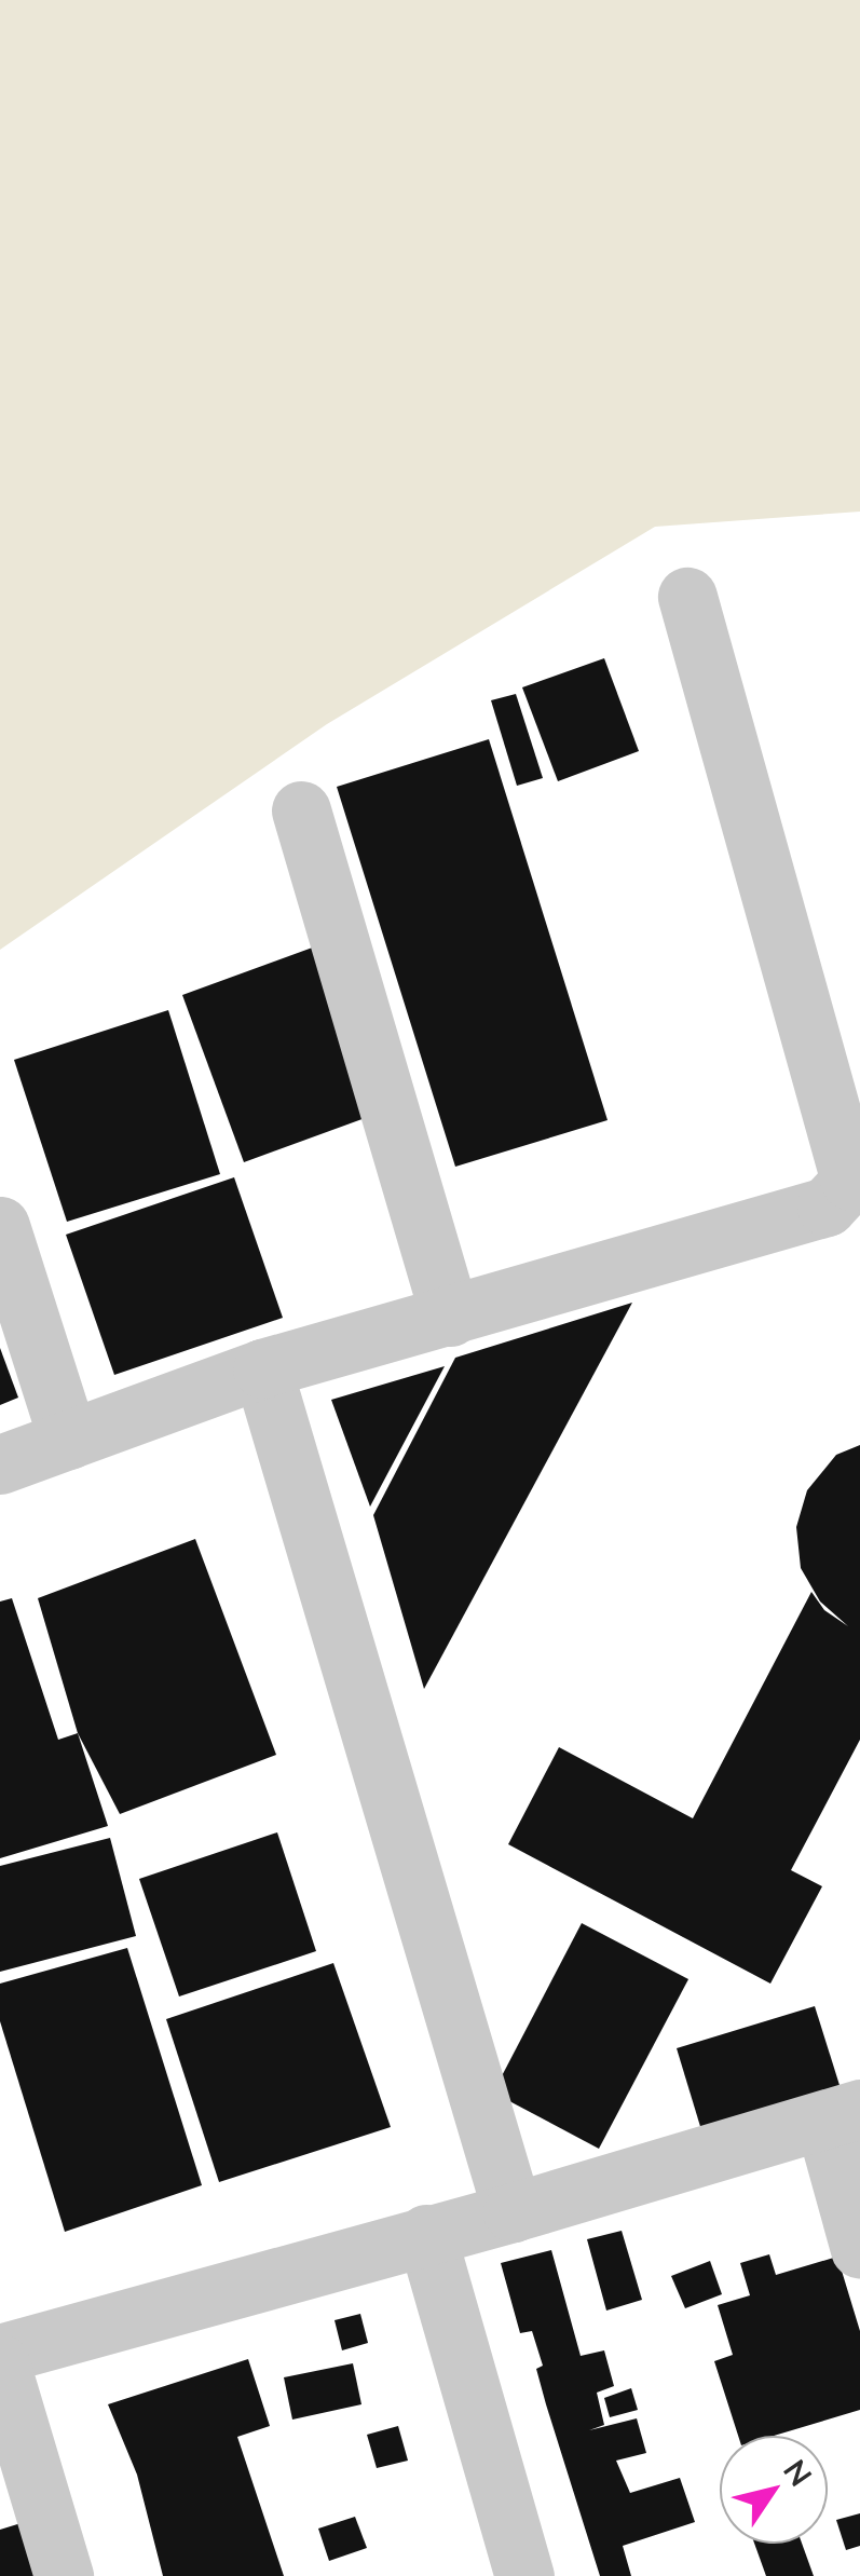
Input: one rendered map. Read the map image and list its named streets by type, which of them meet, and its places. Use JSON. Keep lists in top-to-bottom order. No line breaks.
{"north":"top right"}
